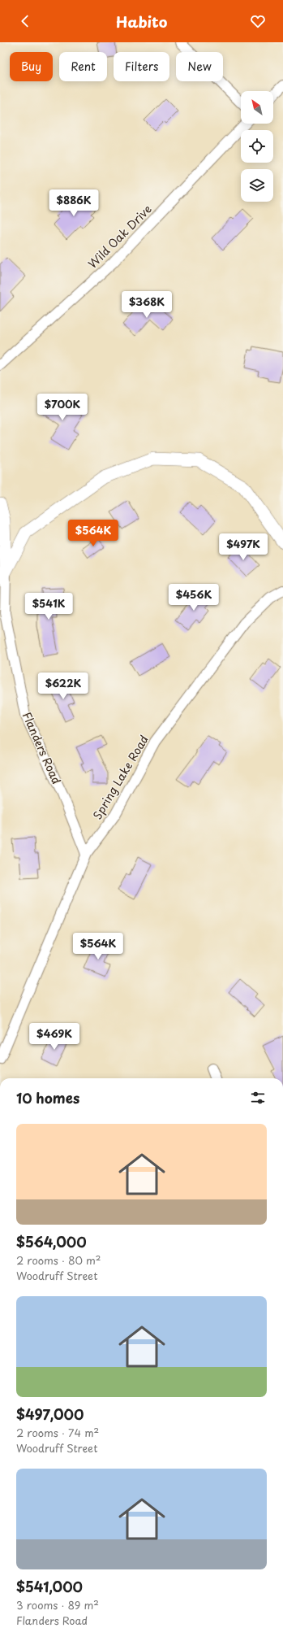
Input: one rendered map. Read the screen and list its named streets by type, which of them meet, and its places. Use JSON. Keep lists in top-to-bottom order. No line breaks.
{"streets":{"street":["Wild Oak Drive","Flanders Road","Spring Lake Road"]},"crossings":[["Flanders Road","Spring Lake Road"]],"north":"top left","page":{"header":"Habito","chip":["Buy","Rent","Filters","New"],"price":["$886K","$368K","$700K","$564K","$497K","$456K","$541K","$622K","$564K","$469K"],"heading":"10 homes","list":[{"name":"$564,000","note":"2 rooms · 80 m² · Woodruff Street"},{"name":"$497,000","note":"2 rooms · 74 m² · Woodruff Street"},{"name":"$541,000","note":"3 rooms · 89 m² · Flanders Road"}]}}
